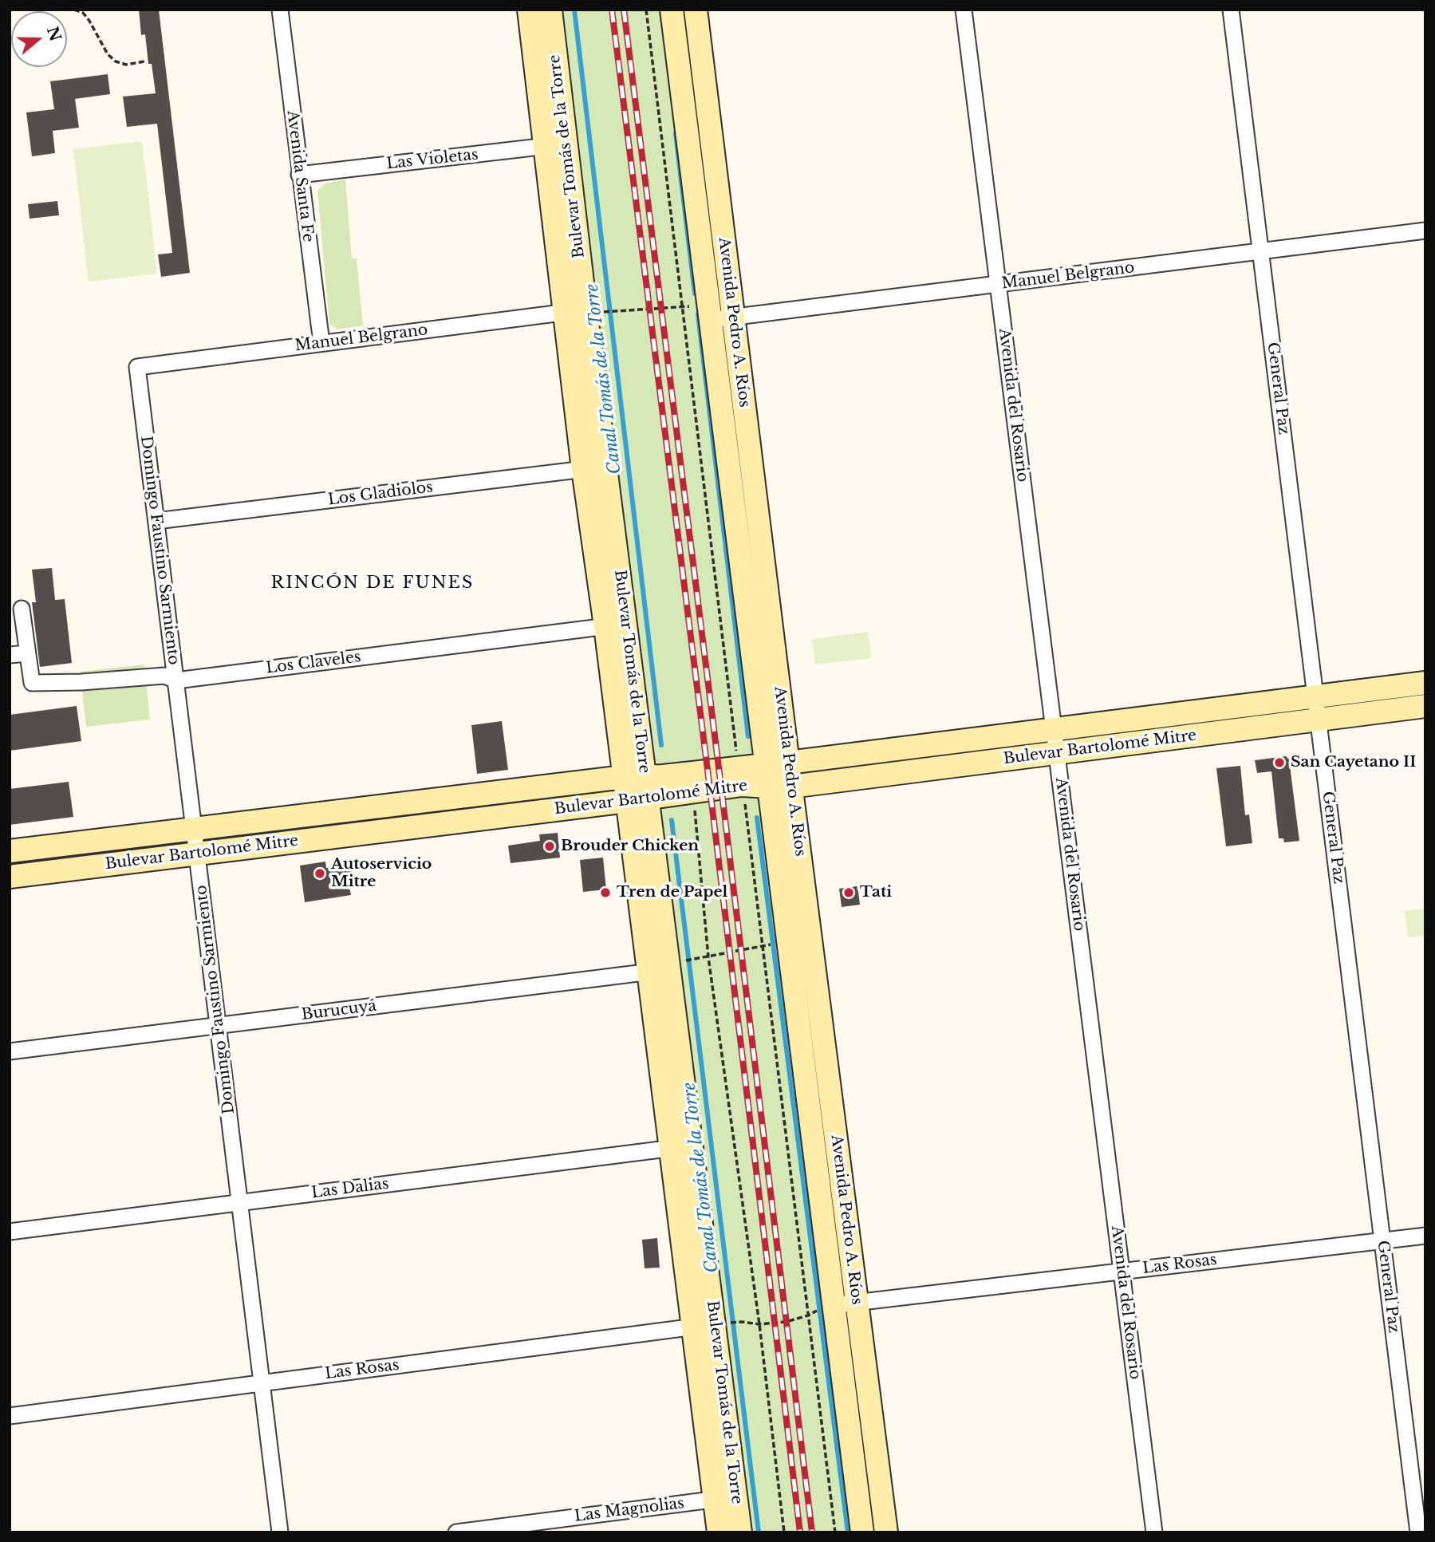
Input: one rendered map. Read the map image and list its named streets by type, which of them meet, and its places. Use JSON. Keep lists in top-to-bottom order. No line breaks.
{"streets":{"main road":["Bulevar Tomás de la Torre","Avenida Pedro A. Ríos","Bulevar Bartolomé Mitre"],"street":["Las Violetas","Avenida Santa Fe","Manuel Belgrano","General Paz","Avenida del Rosario","Los Gladiolos","Domingo Faustino Sarmiento","Los Claveles","Burucuyá","Las Dalias","Las Rosas","Las Magnolias"]},"crossings":[["Bulevar Tomás de la Torre","Las Violetas"],["Bulevar Tomás de la Torre","Manuel Belgrano"],["Bulevar Tomás de la Torre","Los Gladiolos"],["Bulevar Tomás de la Torre","Los Claveles"],["Bulevar Tomás de la Torre","Bulevar Bartolomé Mitre"],["Bulevar Tomás de la Torre","Burucuyá"],["Bulevar Tomás de la Torre","Las Dalias"],["Bulevar Tomás de la Torre","Las Rosas"],["Bulevar Tomás de la Torre","Las Magnolias"],["Las Violetas","Avenida Santa Fe"],["Avenida Santa Fe","Manuel Belgrano"],["Manuel Belgrano","Avenida Pedro A. Ríos"],["Manuel Belgrano","General Paz"],["Manuel Belgrano","Avenida del Rosario"],["Manuel Belgrano","Domingo Faustino Sarmiento"],["Avenida Pedro A. Ríos","Bulevar Bartolomé Mitre"],["Avenida Pedro A. Ríos","Las Rosas"],["General Paz","Bulevar Bartolomé Mitre"],["General Paz","Las Rosas"],["Avenida del Rosario","Bulevar Bartolomé Mitre"],["Avenida del Rosario","Las Rosas"],["Los Gladiolos","Domingo Faustino Sarmiento"],["Domingo Faustino Sarmiento","Los Claveles"],["Domingo Faustino Sarmiento","Bulevar Bartolomé Mitre"],["Domingo Faustino Sarmiento","Burucuyá"],["Domingo Faustino Sarmiento","Las Dalias"],["Domingo Faustino Sarmiento","Las Rosas"]],"districts":["RINCÓN DE FUNES"],"water":["Canal Tomás de la Torre"],"places":["San Cayetano II","Brouder Chicken","Autoservicio Mitre","Tren de Papel","Tati"],"north":"right"}
